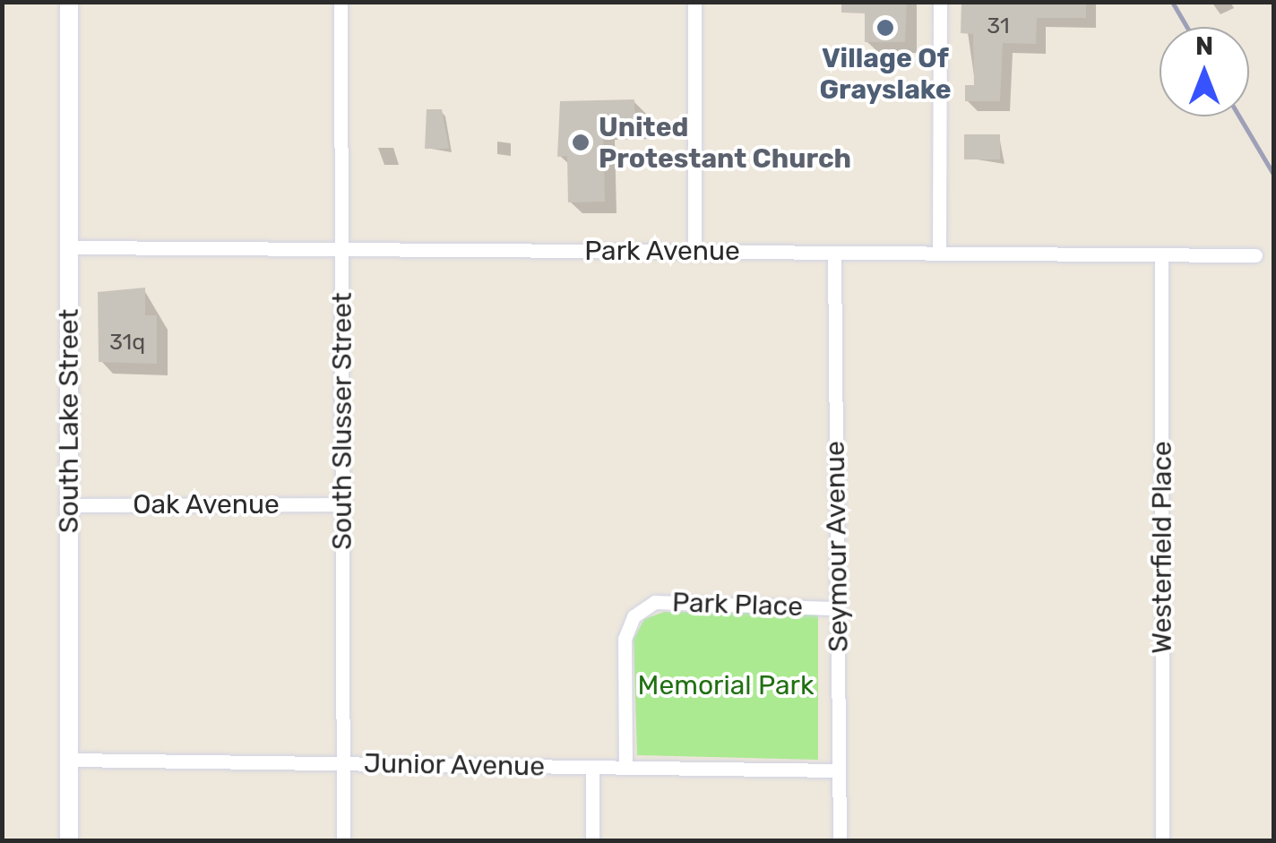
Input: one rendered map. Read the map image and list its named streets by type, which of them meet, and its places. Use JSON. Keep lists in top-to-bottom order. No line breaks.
{"streets":{"street":["Park Avenue","South Lake Street","South Slusser Street","Oak Avenue","Seymour Avenue","Westerfield Place","Park Place","Junior Avenue"]},"crossings":[["Park Avenue","South Lake Street"],["Park Avenue","South Slusser Street"],["Park Avenue","Seymour Avenue"],["Park Avenue","Westerfield Place"],["South Lake Street","Oak Avenue"],["South Lake Street","Junior Avenue"],["South Slusser Street","Oak Avenue"],["South Slusser Street","Junior Avenue"],["Seymour Avenue","Park Place"],["Seymour Avenue","Junior Avenue"],["Park Place","Junior Avenue"]],"parks":["Memorial Park"],"places":["Village Of Grayslake","United Protestant Church"],"house_numbers":["31","31q"],"north":"top"}
